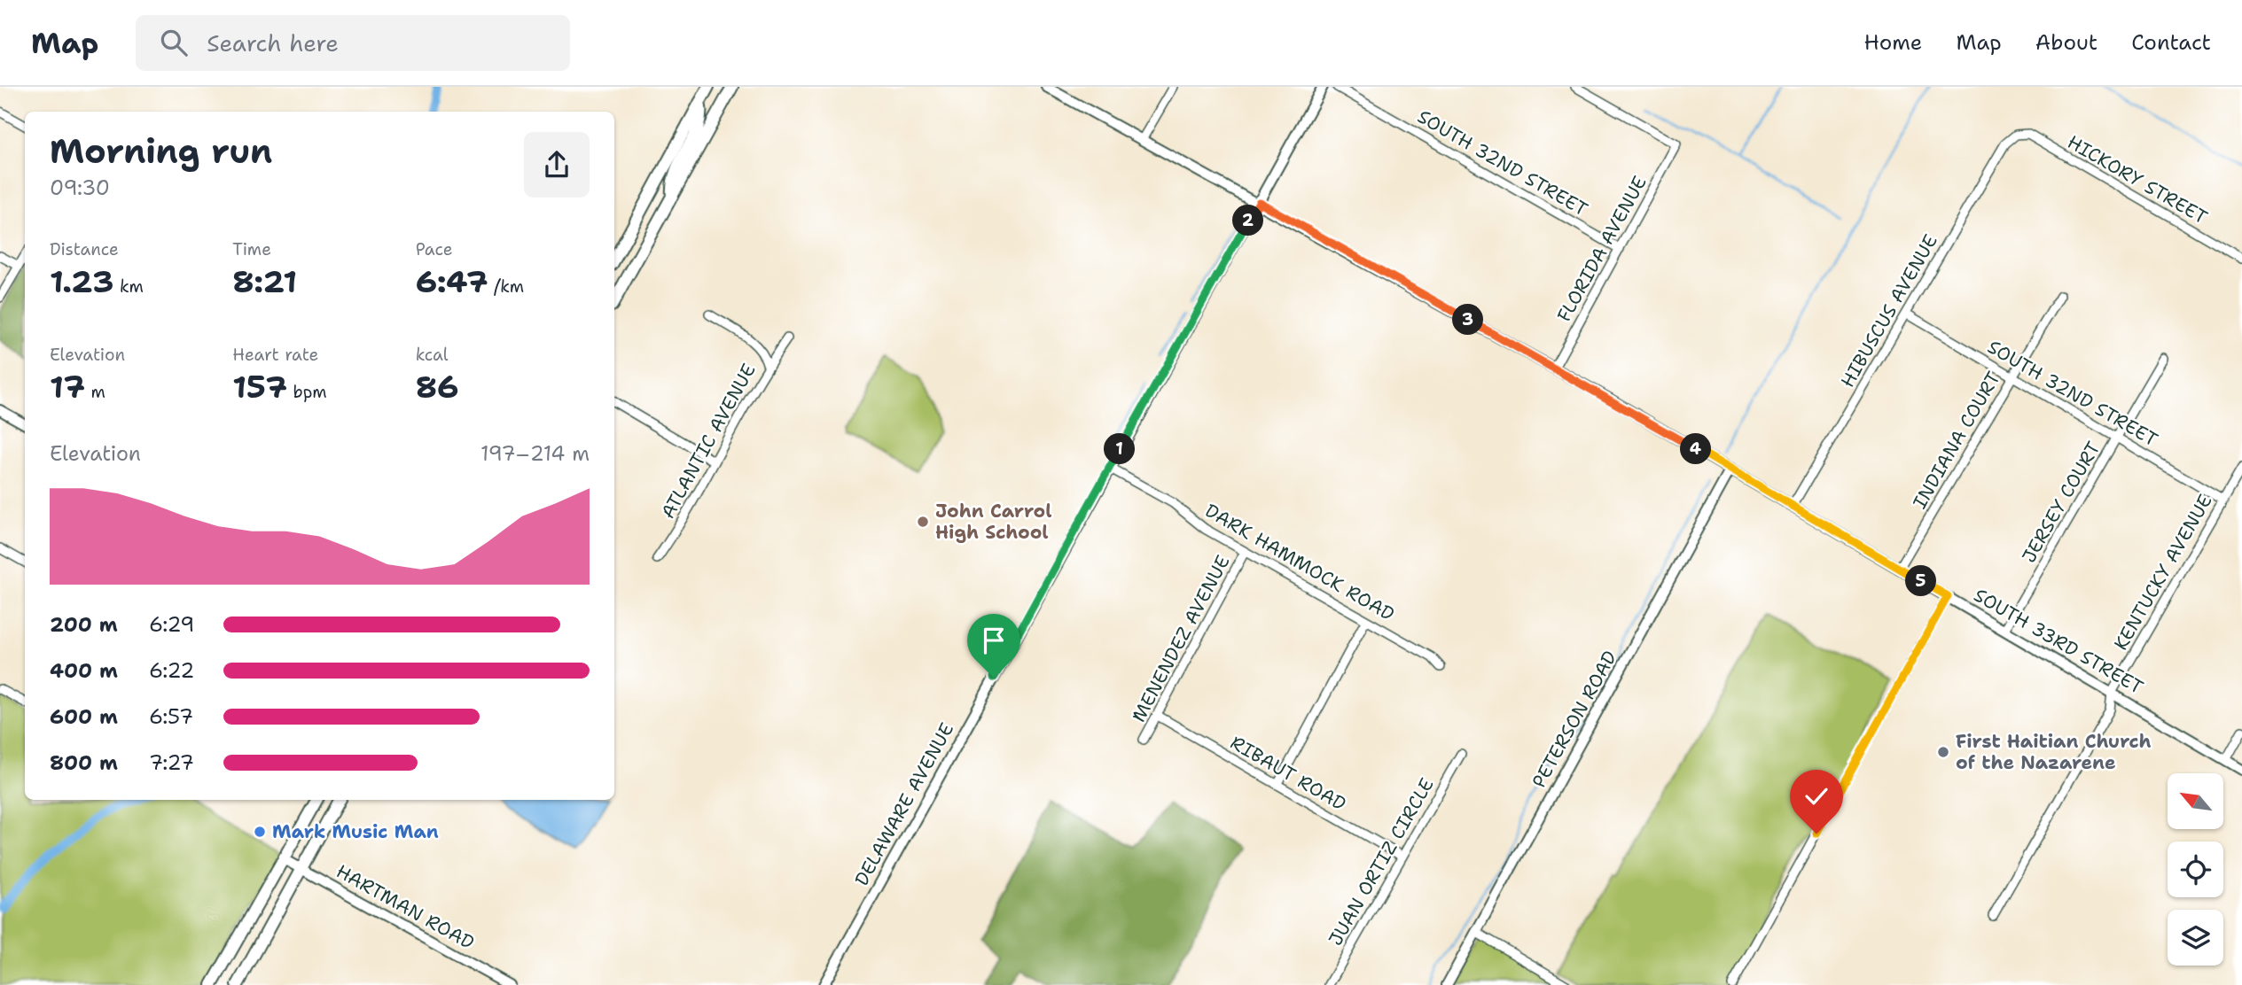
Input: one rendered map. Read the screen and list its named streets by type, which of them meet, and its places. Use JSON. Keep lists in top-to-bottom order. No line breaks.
{"streets":{"street":["SOUTH 32ND STREET","HICKORY STREET","FLORIDA AVENUE","HIBUSCUS AVENUE","INDIANA COURT","ATLANTIC AVENUE","JERSEY COURT","DARK HAMMOCK ROAD","KENTUCKY AVENUE","MENENDEZ AVENUE","SOUTH 33RD STREET","PETERSON ROAD","RIBAUT ROAD","DELAWARE AVENUE","JUAN ORTIZ CIRCLE","HARTMAN ROAD"]},"crossings":[["SOUTH 32ND STREET","FLORIDA AVENUE"],["SOUTH 32ND STREET","HIBUSCUS AVENUE"],["SOUTH 32ND STREET","INDIANA COURT"],["SOUTH 32ND STREET","JERSEY COURT"],["SOUTH 32ND STREET","KENTUCKY AVENUE"],["HICKORY STREET","HIBUSCUS AVENUE"],["FLORIDA AVENUE","SOUTH 33RD STREET"],["HIBUSCUS AVENUE","SOUTH 33RD STREET"],["INDIANA COURT","SOUTH 33RD STREET"],["JERSEY COURT","SOUTH 33RD STREET"],["DARK HAMMOCK ROAD","MENENDEZ AVENUE"],["DARK HAMMOCK ROAD","DELAWARE AVENUE"],["KENTUCKY AVENUE","SOUTH 33RD STREET"],["MENENDEZ AVENUE","RIBAUT ROAD"],["SOUTH 33RD STREET","PETERSON ROAD"],["SOUTH 33RD STREET","DELAWARE AVENUE"],["RIBAUT ROAD","JUAN ORTIZ CIRCLE"]],"places":["John Carrol High School","First Haitian Church of the Nazarene","Mark Music Man"],"north":"top left","page":{"header":"Map","search":"Search here","nav":["Home","Map","About","Contact"],"heading":["Morning run","09:30"],"pins":["2","3","1","4","5"],"stats":[["Distance","1.23 km"],["Time","8:21"],["Pace","6:47 /km"],["Elevation","17 m"],["Heart rate","157 bpm"],["kcal","86"]],"chart":["Elevation","197–214 m"],"list":[{"name":"200 m","note":"6:29"},{"name":"400 m","note":"6:22"},{"name":"600 m","note":"6:57"},{"name":"800 m","note":"7:27"}]}}
